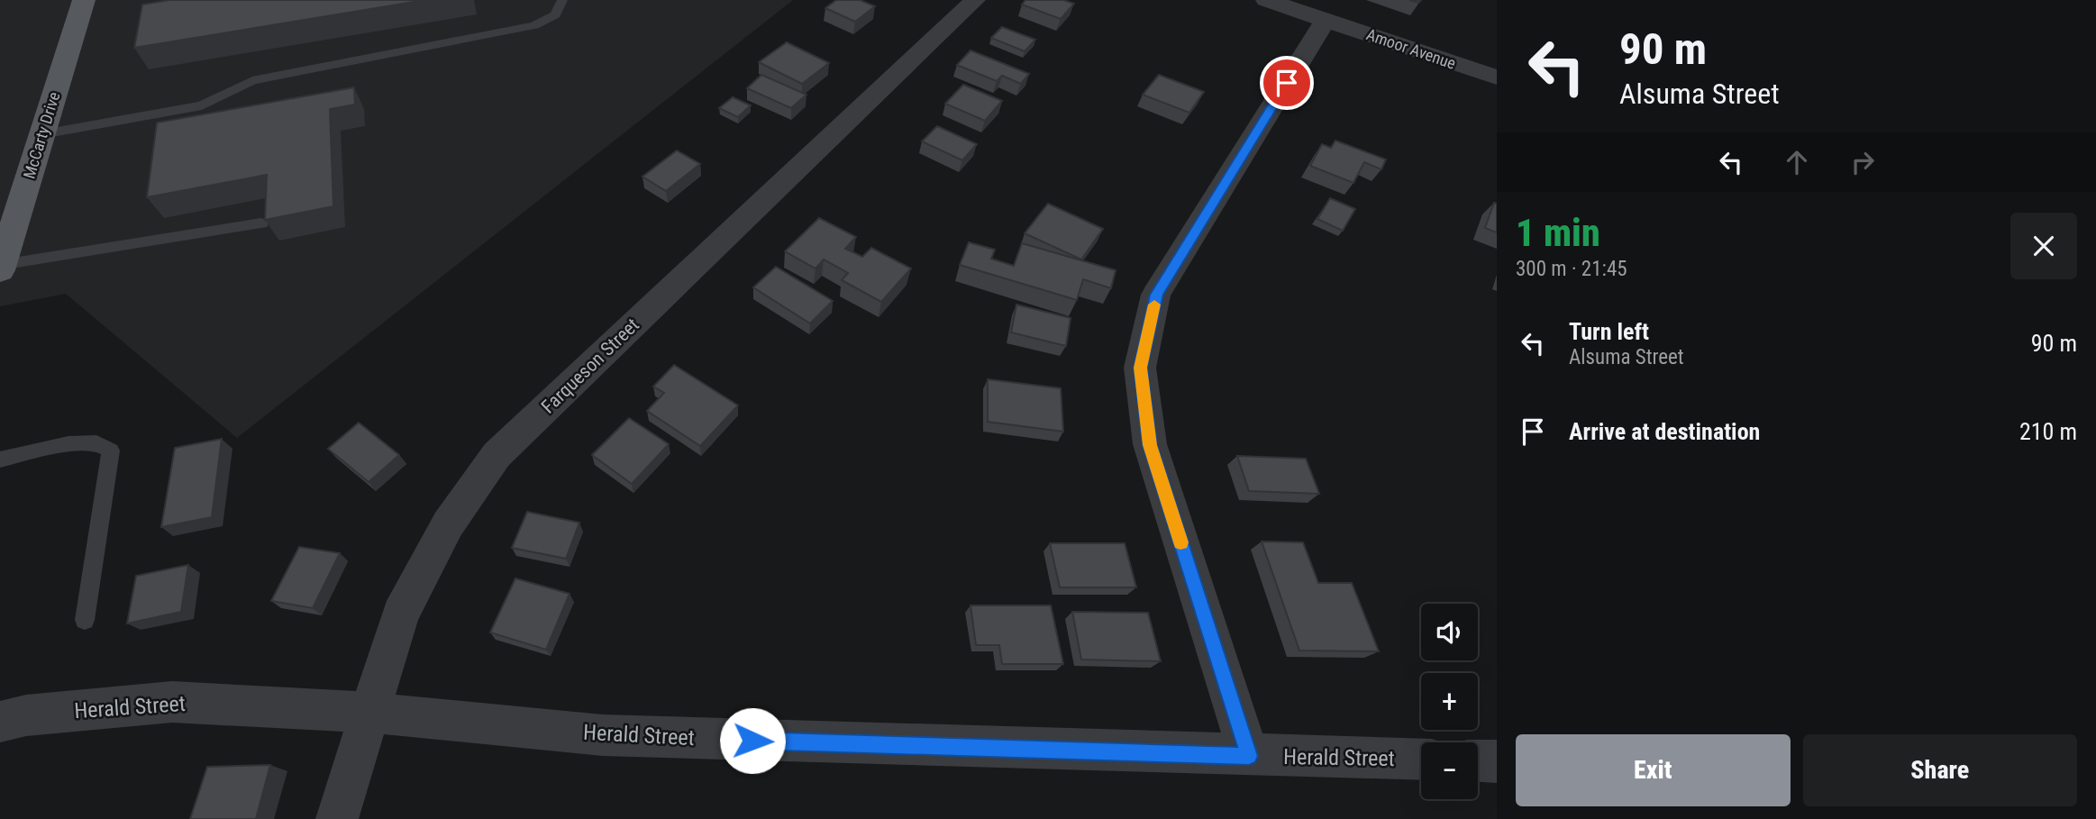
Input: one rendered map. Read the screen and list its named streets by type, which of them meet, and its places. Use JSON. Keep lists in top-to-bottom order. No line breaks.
{"streets":{"main road":["McCarty Drive"],"street":["Amoor Avenue","Farqueson Street","Herald Street"]},"crossings":[["Farqueson Street","Herald Street"]],"page":{"turn":["90 m","Alsuma Street"],"heading":["1 min","300 m · 21:45"],"list":[{"name":"Turn left","note":"Alsuma Street","value":"90 m"},{"name":"Arrive at destination","value":"210 m"}],"map_buttons":["+","−"],"buttons":["Exit","Share"]}}
